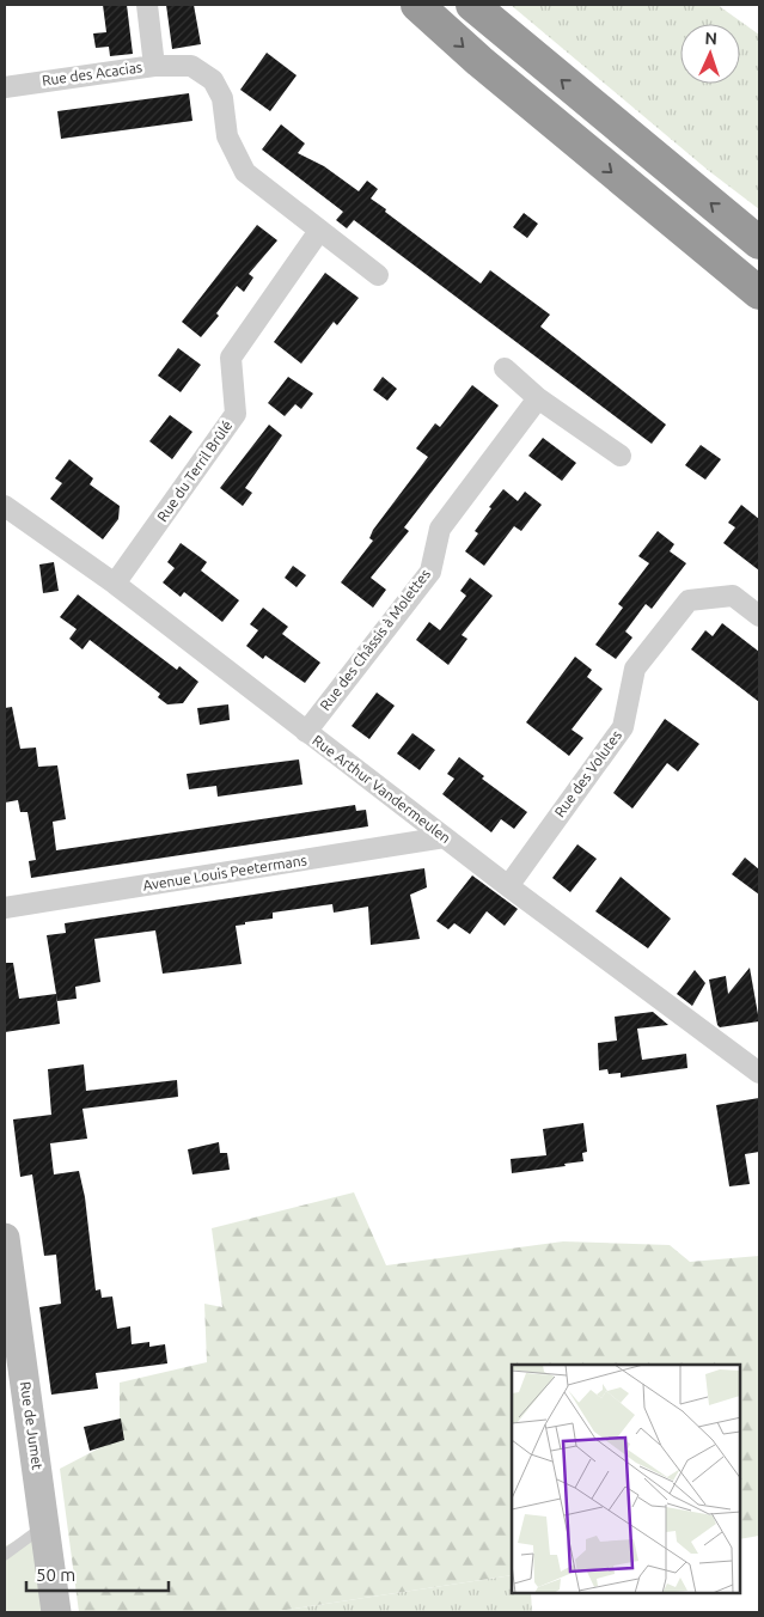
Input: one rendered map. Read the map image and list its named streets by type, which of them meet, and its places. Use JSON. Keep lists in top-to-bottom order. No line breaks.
{"streets":{"street":["Rue des Acacias","Rue du Terril Brûlé","Rue des Châssis à Molettes","Rue des Volutes","Rue Arthur Vandermeulen","Avenue Louis Peetermans","Rue de Jumet"]},"crossings":[["Rue du Terril Brûlé","Rue Arthur Vandermeulen"],["Rue des Châssis à Molettes","Rue Arthur Vandermeulen"],["Rue des Volutes","Rue Arthur Vandermeulen"],["Rue Arthur Vandermeulen","Avenue Louis Peetermans"]],"scale_bar":"50 m","north":"top"}
